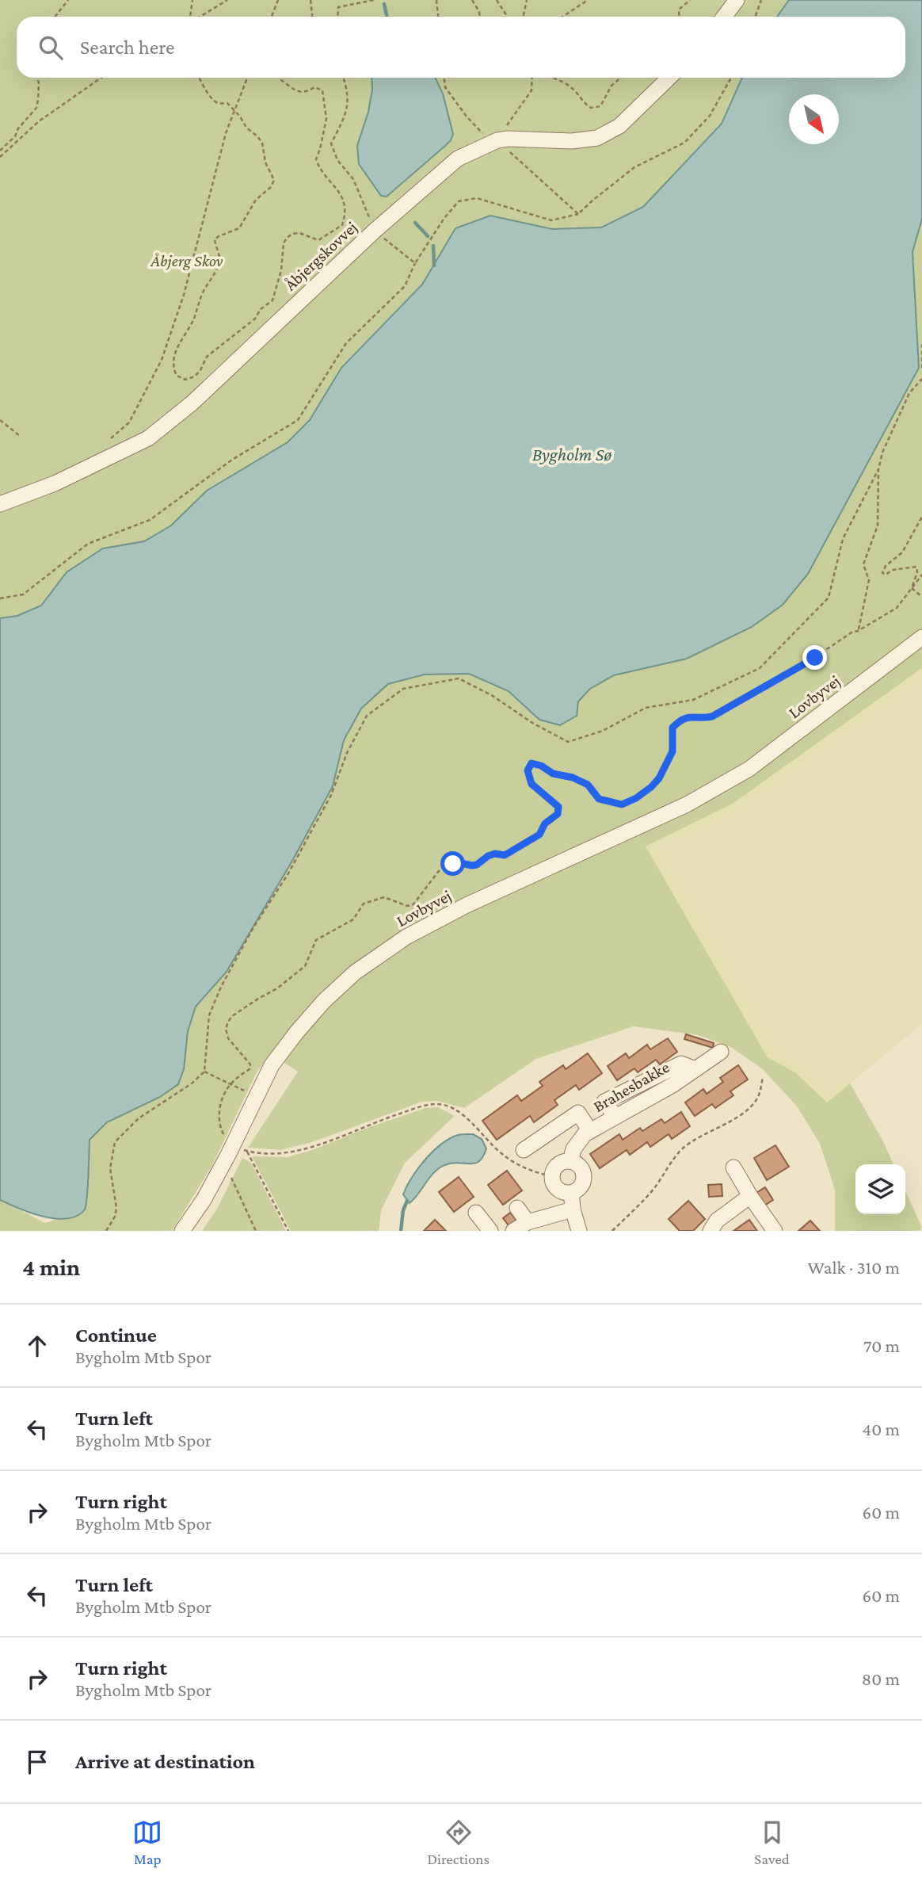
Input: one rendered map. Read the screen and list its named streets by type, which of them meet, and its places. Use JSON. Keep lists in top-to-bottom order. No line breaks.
{"streets":{"street":["Åbjergskovvej","Lovbyvej","Brahesbakke"]},"water":["Bygholm Sø"],"parks":["Åbjerg Skov"],"north":"bottom right","page":{"search":"Search here","heading":["4 min","Walk · 310 m"],"list":[["Continue","Bygholm Mtb Spor","70 m"],["Turn left","Bygholm Mtb Spor","40 m"],["Turn right","Bygholm Mtb Spor","60 m"],["Turn left","Bygholm Mtb Spor","60 m"],["Turn right","Bygholm Mtb Spor","80 m"],"Arrive at destination"],"nav":["Map","Directions","Saved"]}}
